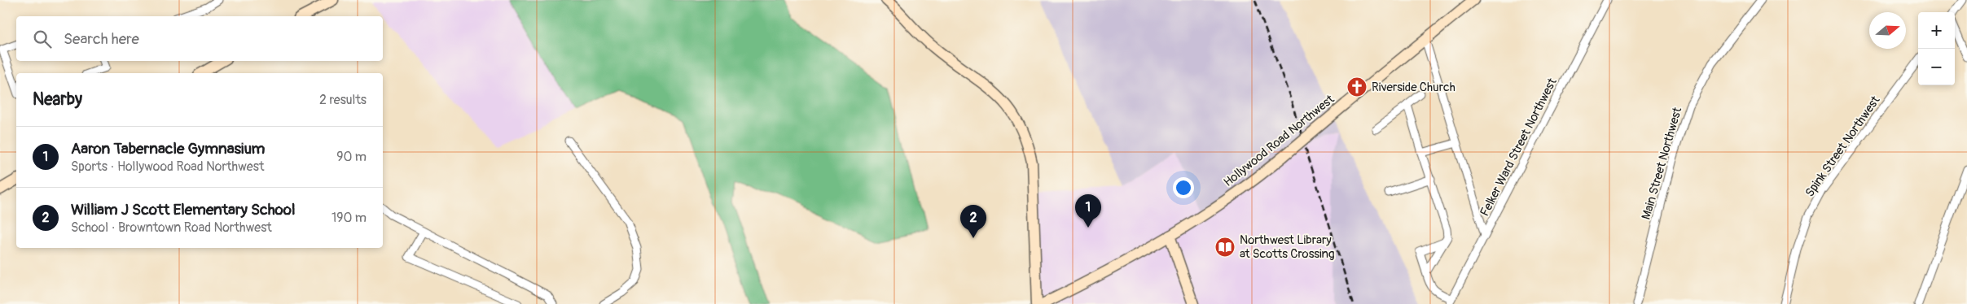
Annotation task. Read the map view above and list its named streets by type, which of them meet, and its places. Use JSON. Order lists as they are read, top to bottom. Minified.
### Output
{"streets":{"street":["Hollywood Road Northwest","Spink Street Northwest","Felker Ward Street Northwest","Main Street Northwest"]},"places":{"church":["Riverside Church"],"library":["Northwest Library at Scotts Crossing"]},"north":"right","page":{"map_buttons":["+","−"],"search":"Search here","heading":["Nearby","2 results"],"list":[{"mark":"1","name":"Aaron Tabernacle Gymnasium","note":"Sports · Hollywood Road Northwest","value":"90 m"},{"mark":"2","name":"William J Scott Elementary School","note":"School · Browntown Road Northwest","value":"190 m"}],"pins":["1","2"]}}
